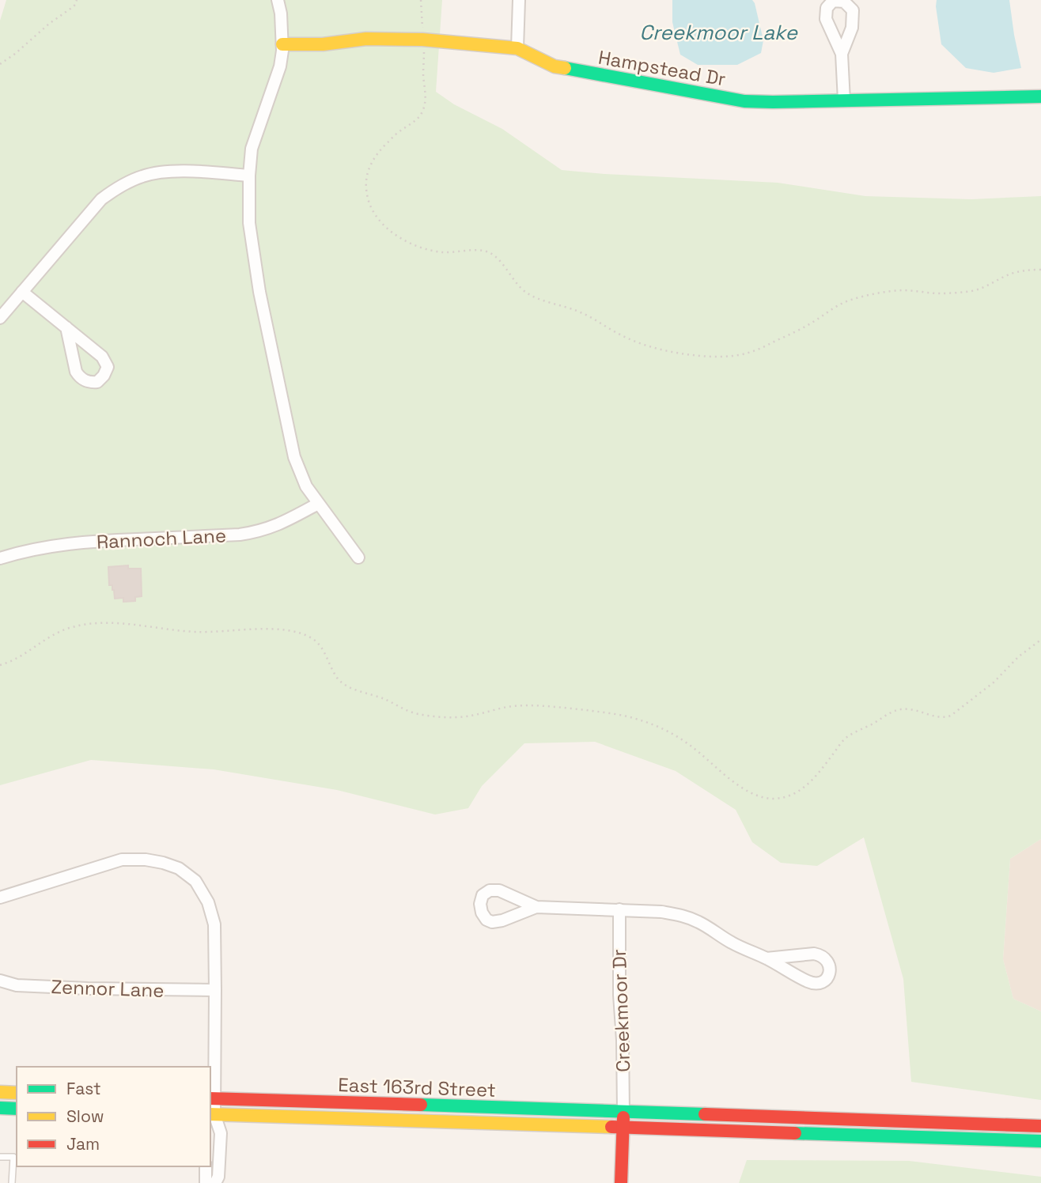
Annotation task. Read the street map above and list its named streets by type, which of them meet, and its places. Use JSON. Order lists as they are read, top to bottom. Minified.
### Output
{"streets":{"street":["Hampstead Dr","Rannoch Lane","Zennor Lane","Creekmoor Dr","East 163rd Street"]},"crossings":[["Creekmoor Dr","East 163rd Street"]],"water":["Creekmoor Lake"],"legend":["Fast","Slow","Jam"]}
